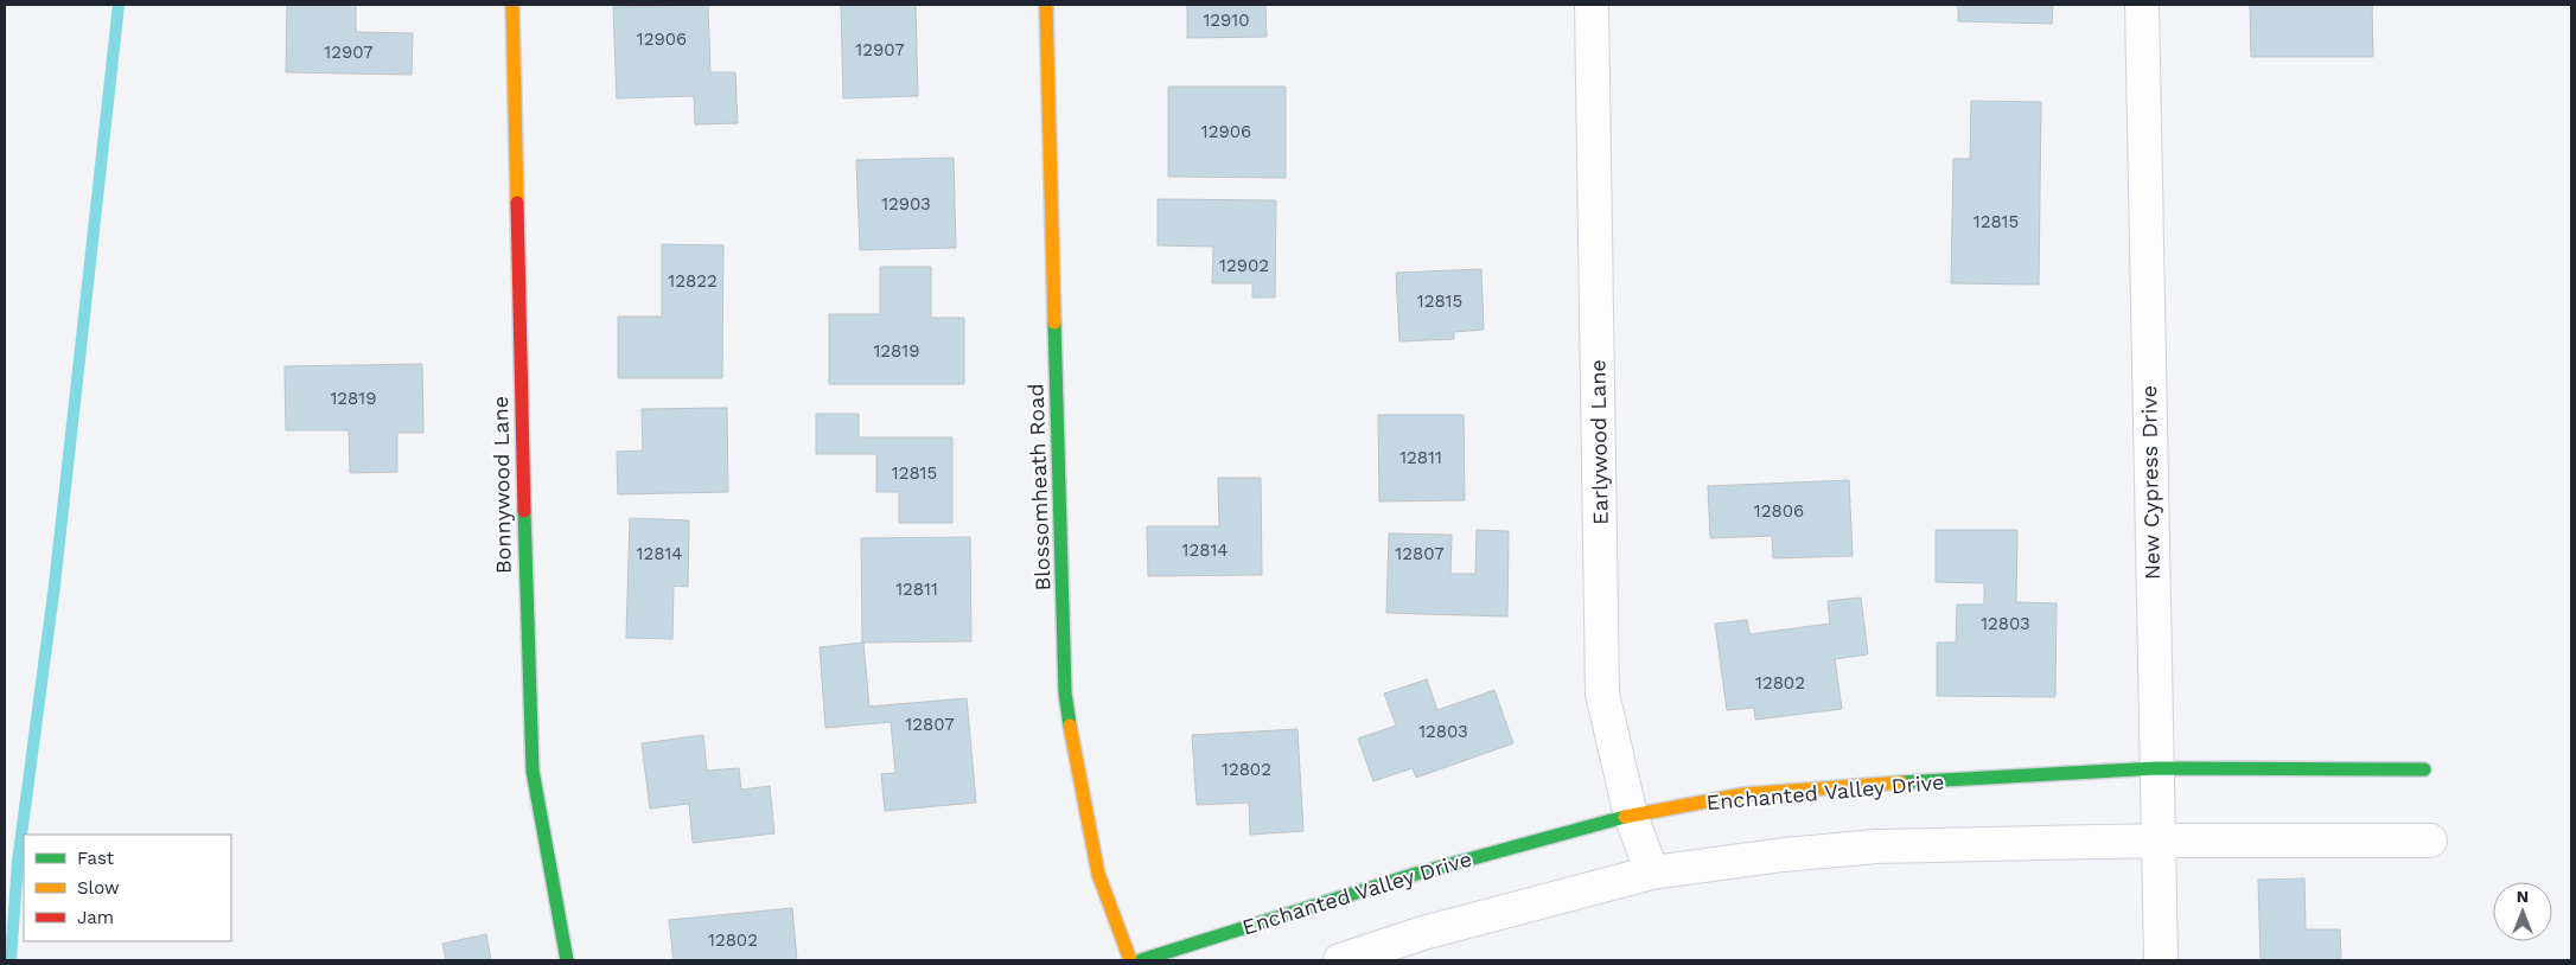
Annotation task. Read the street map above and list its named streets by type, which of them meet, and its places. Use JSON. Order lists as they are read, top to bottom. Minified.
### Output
{"streets":{"street":["Earlywood Lane","New Cypress Drive","Bonnywood Lane","Blossomheath Road","Enchanted Valley Drive"]},"crossings":[["Earlywood Lane","Enchanted Valley Drive"],["New Cypress Drive","Enchanted Valley Drive"]],"house_numbers":["12910","12906","12907","12907","12906","12903","12815","12902","12822","12815","12819","12819","12811","12815","12806","12814","12814","12807","12811","12803","12802","12807","12803","12802","12802"],"legend":["Fast","Slow","Jam"],"north":"top"}
